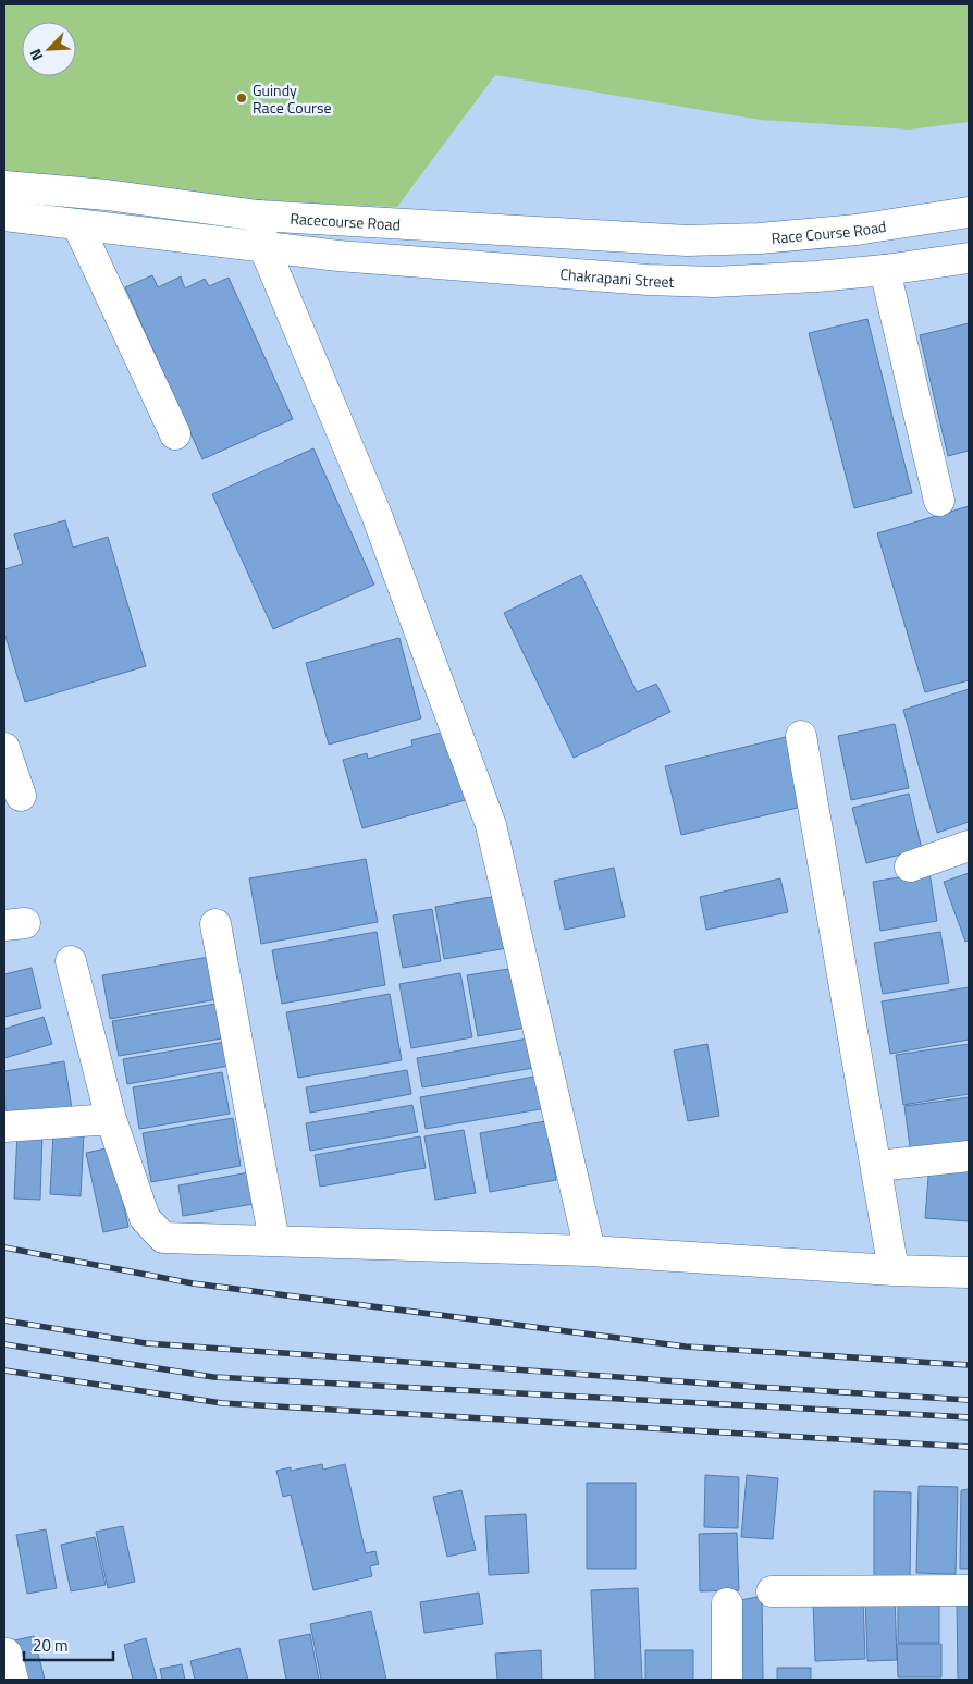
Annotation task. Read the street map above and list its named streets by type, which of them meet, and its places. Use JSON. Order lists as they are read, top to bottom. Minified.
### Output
{"streets":{"street":["Racecourse Road","Race Course Road","Chakrapani Street"]},"crossings":[["Racecourse Road","Race Course Road"]],"places":["Guindy Race Course"],"scale_bar":"20 m","north":"bottom left"}
